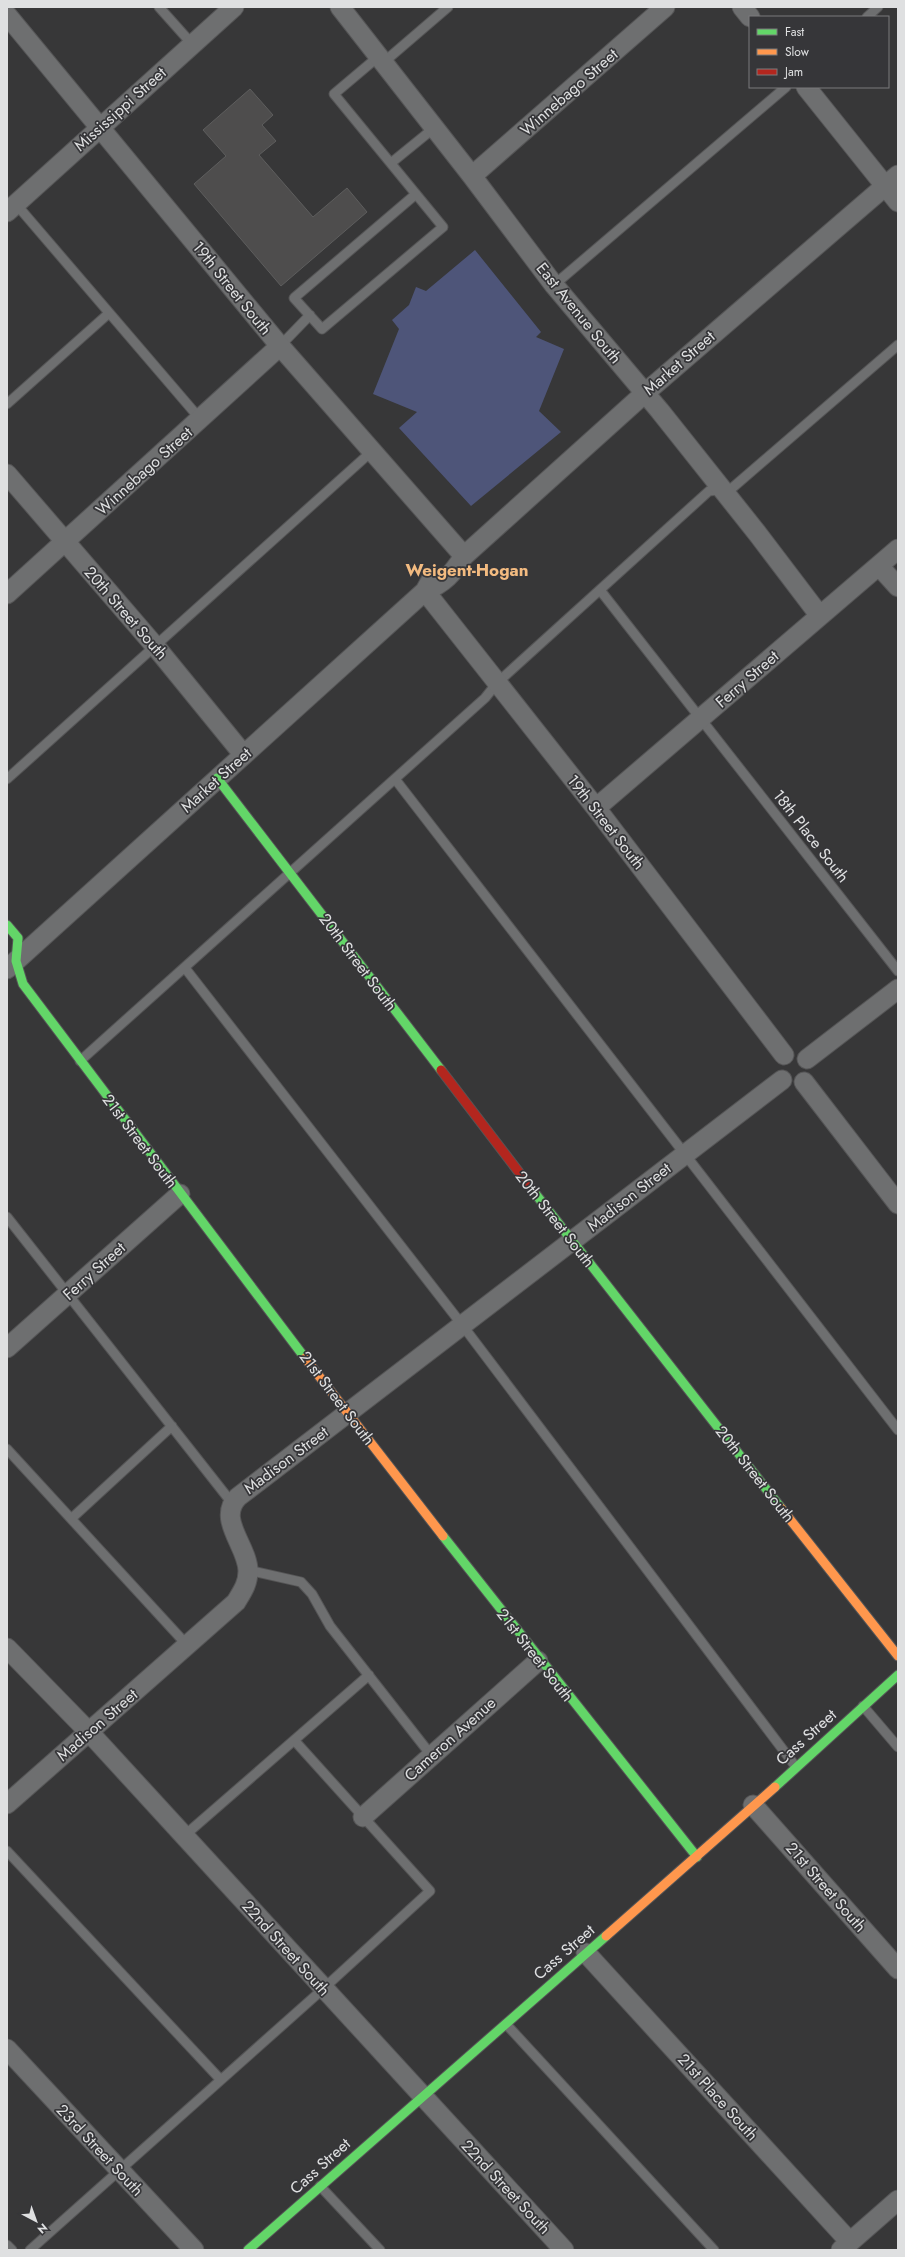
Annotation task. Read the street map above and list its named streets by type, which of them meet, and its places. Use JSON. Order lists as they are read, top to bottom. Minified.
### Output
{"streets":{"street":["Winnebago Street","Mississippi Street","19th Street South","East Avenue South","Market Street","20th Street South","Ferry Street","21st Street South","Madison Street","Cass Street","Cameron Avenue","22nd Street South","21st Place South","23rd Street South"],"lane":["18th Place South"]},"crossings":[["Winnebago Street","19th Street South"],["Winnebago Street","East Avenue South"],["Winnebago Street","20th Street South"],["Mississippi Street","19th Street South"],["19th Street South","Market Street"],["19th Street South","Ferry Street"],["19th Street South","Madison Street"],["East Avenue South","Market Street"],["East Avenue South","Ferry Street"],["Market Street","20th Street South"],["Market Street","21st Street South"],["20th Street South","Madison Street"],["Ferry Street","18th Place South"],["Ferry Street","21st Street South"],["21st Street South","Madison Street"],["21st Street South","Cass Street"],["21st Street South","Cameron Avenue"],["Madison Street","22nd Street South"],["Cass Street","22nd Street South"],["Cass Street","21st Place South"]],"districts":["Weigent-Hogan"],"legend":["Fast","Slow","Jam"],"north":"bottom right"}
